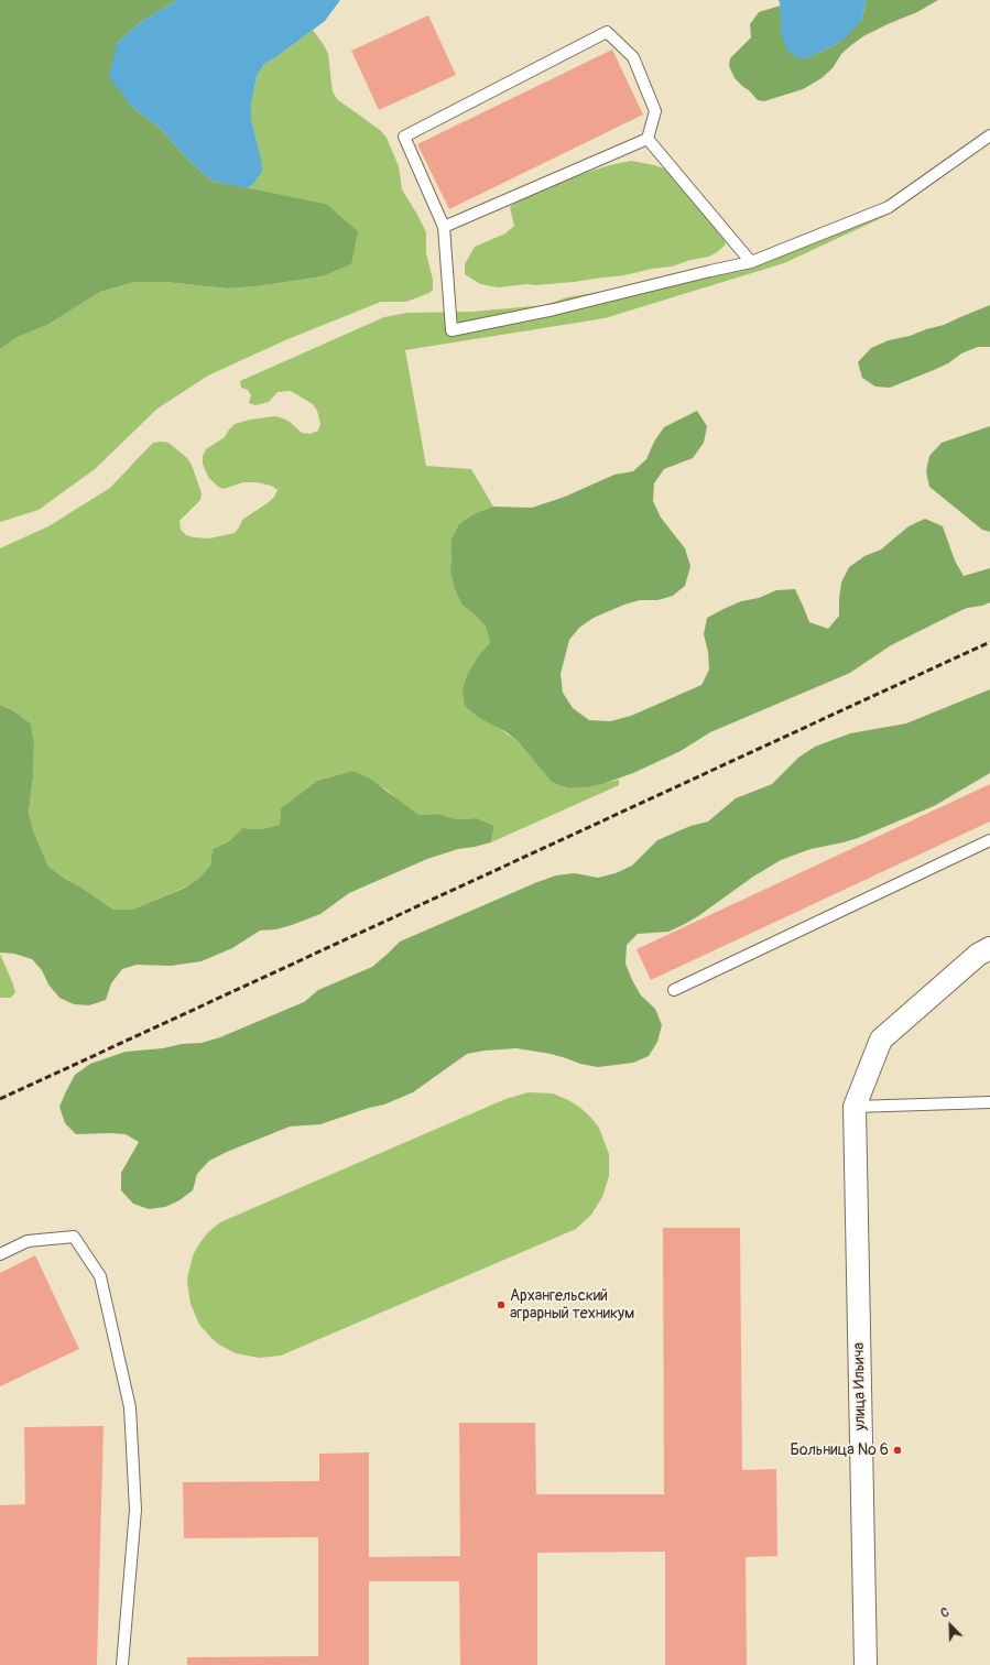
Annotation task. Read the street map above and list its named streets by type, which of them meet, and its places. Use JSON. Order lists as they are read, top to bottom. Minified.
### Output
{"streets":{"street":["улица Ильича"]},"places":["Архангельский аграрный техникум","Больница № 6"],"north":"top left"}
